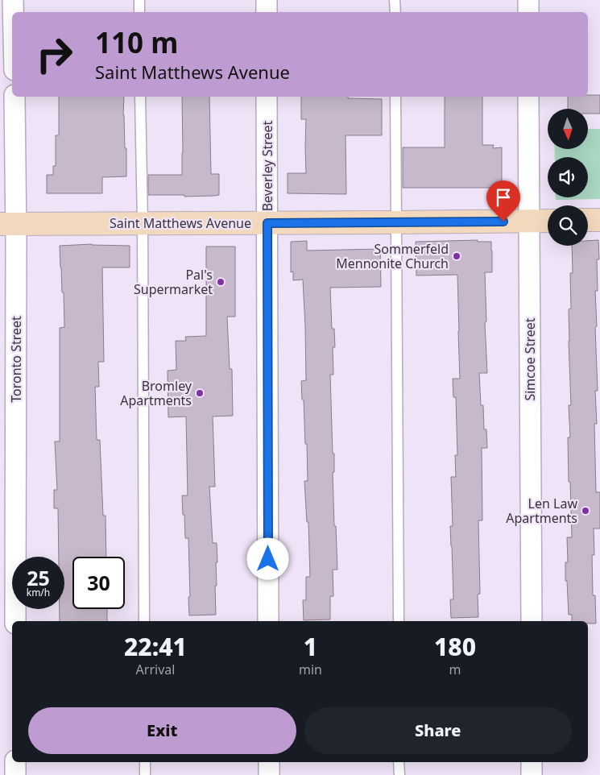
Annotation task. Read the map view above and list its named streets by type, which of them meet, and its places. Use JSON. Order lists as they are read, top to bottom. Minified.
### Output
{"streets":{"street":["Beverley Street","Saint Matthews Avenue","Toronto Street","Simcoe Street"]},"crossings":[["Beverley Street","Saint Matthews Avenue"],["Saint Matthews Avenue","Toronto Street"],["Saint Matthews Avenue","Simcoe Street"]],"places":["Sommerfeld Mennonite Church","Pal's Supermarket","Bromley Apartments","Len Law Apartments"],"north":"bottom","page":{"turn":["110 m","Saint Matthews Avenue"],"speed":"25 km/h","limit":"30","eta":["22:41","Arrival","1","min","180","m"],"buttons":["Exit","Share"]}}
